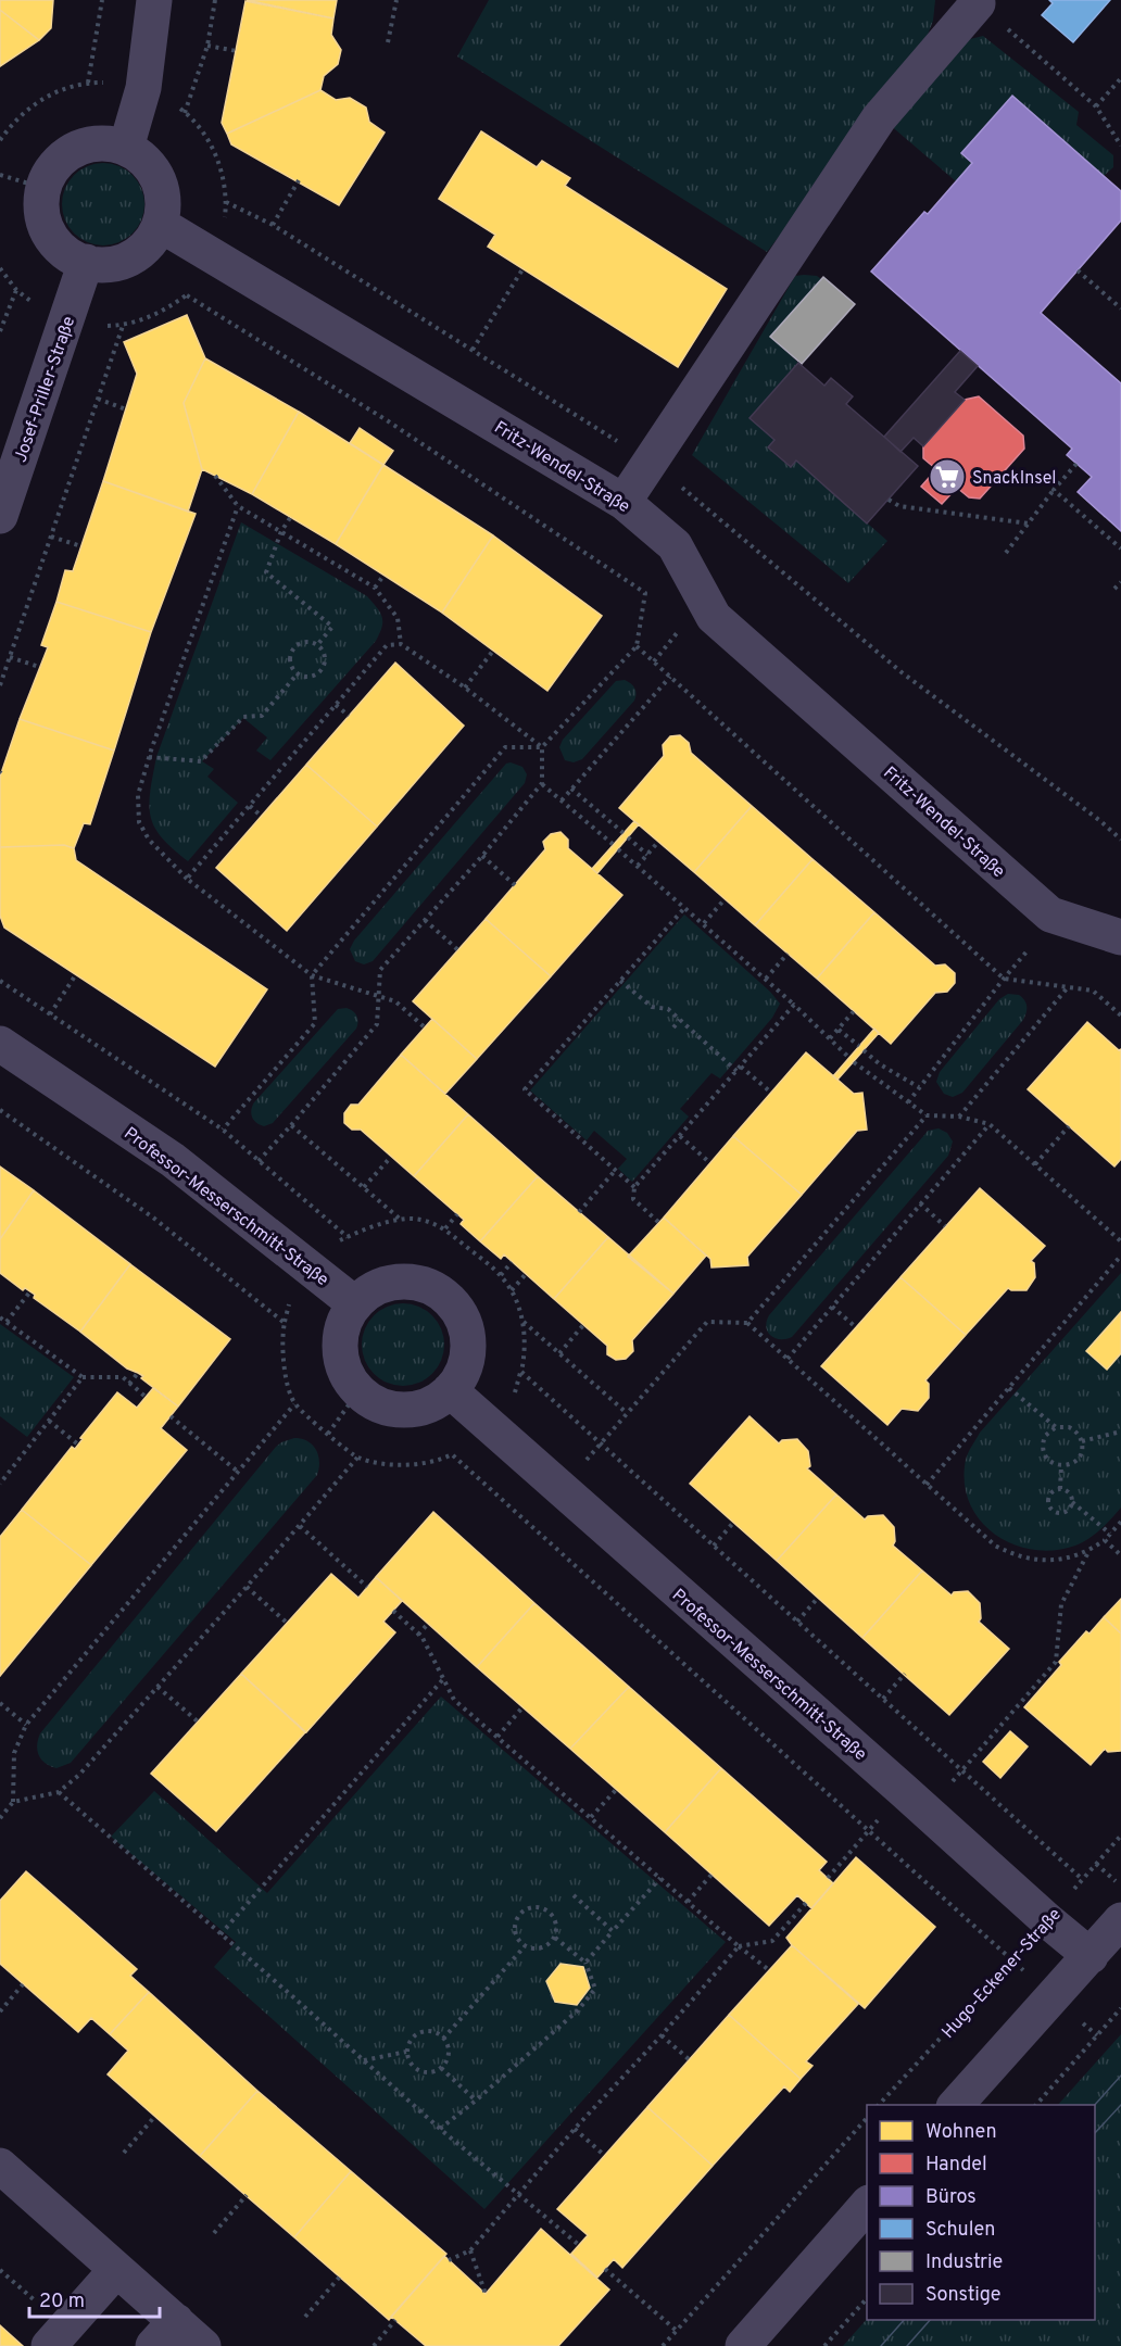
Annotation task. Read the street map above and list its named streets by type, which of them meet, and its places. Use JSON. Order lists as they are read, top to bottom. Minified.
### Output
{"streets":{"street":["Josef-Priller-Straße","Fritz-Wendel-Straße","Professor-Messerschmitt-Straße"],"path":["Hugo-Eckener-Straße"]},"crossings":[["Josef-Priller-Straße","Fritz-Wendel-Straße"],["Professor-Messerschmitt-Straße","Hugo-Eckener-Straße"]],"places":{"supermarket":["SnackInsel"]},"legend":["Wohnen","Handel","Büros","Schulen","Industrie","Sonstige"],"scale_bar":"20 m"}
